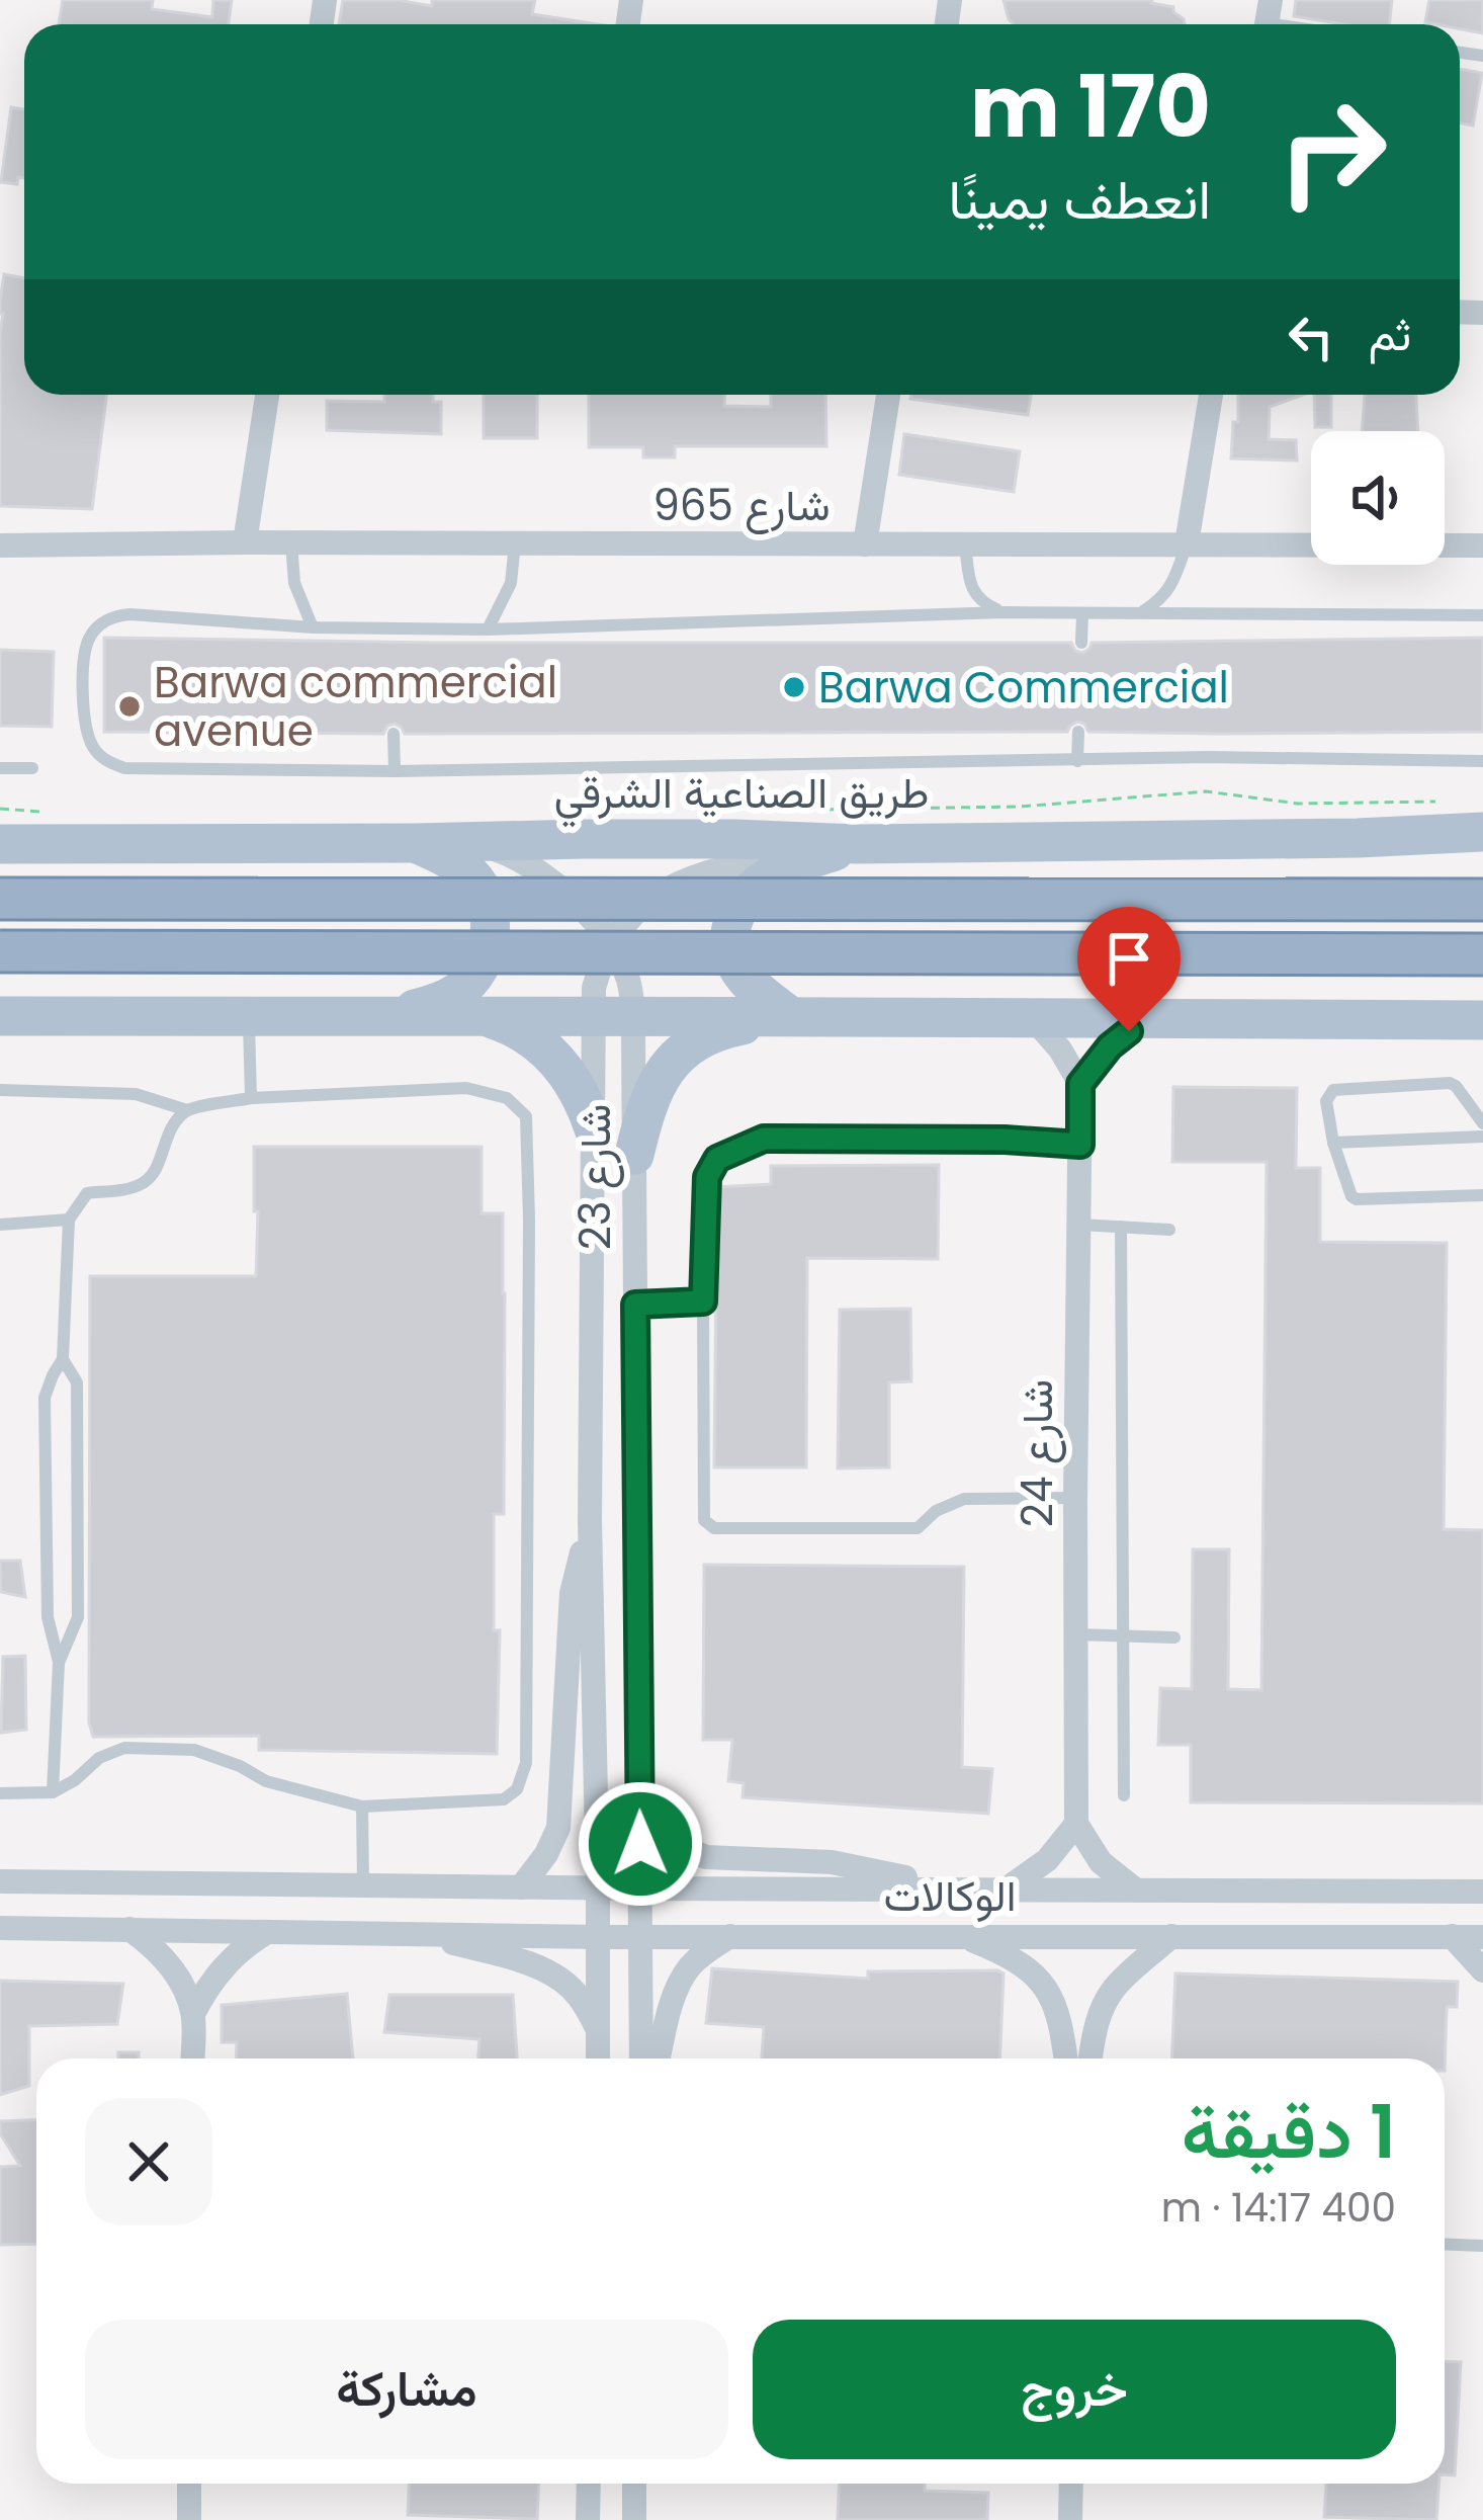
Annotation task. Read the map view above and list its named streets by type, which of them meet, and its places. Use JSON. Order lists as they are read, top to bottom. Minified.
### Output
{"streets":{"main road":["طريق الصناعية الشرقي"],"street":["شارع 965","شارع 23","شارع 24","الوكالات"]},"crossings":[["طريق الصناعية الشرقي","شارع 23"],["شارع 23","الوكالات"]],"places":["Barwa Commercial","Barwa commercial avenue"],"page":{"turn":["170 m","انعطف يمينًا"],"then":"ثم","heading":["1 دقيقة","400 m · 14:17"],"buttons":["خروج","مشاركة"]}}
